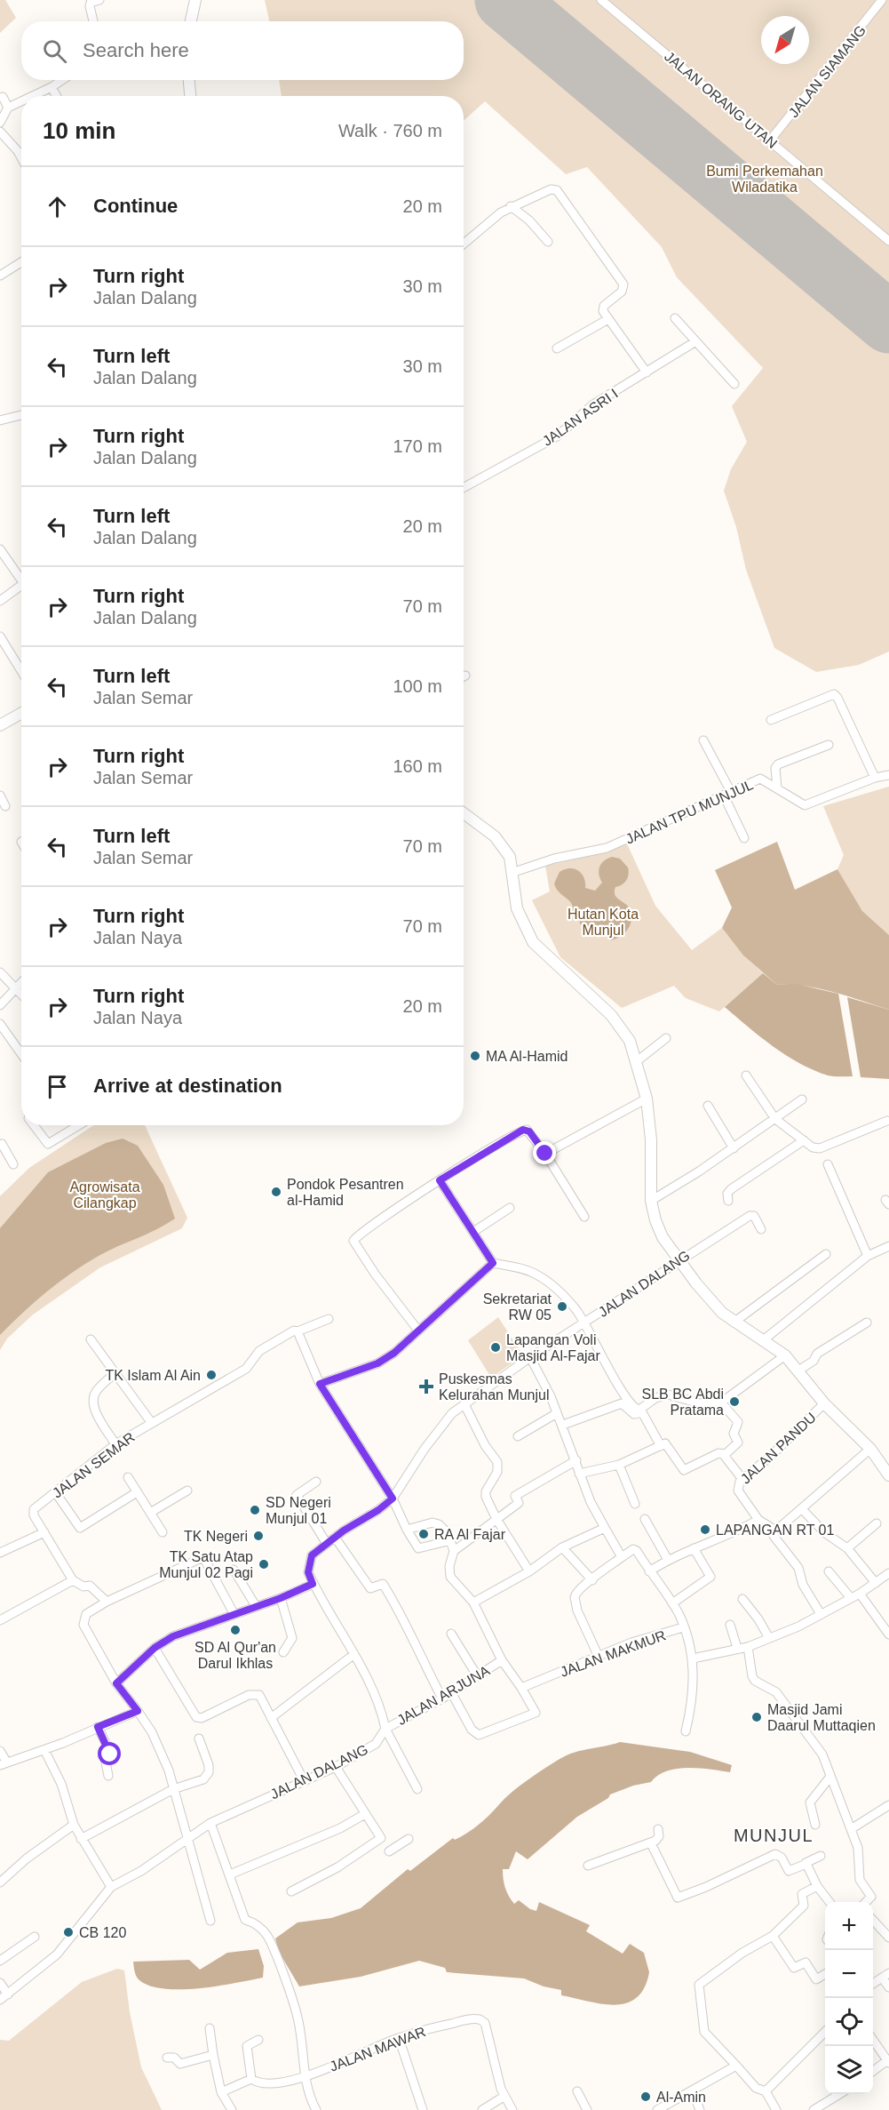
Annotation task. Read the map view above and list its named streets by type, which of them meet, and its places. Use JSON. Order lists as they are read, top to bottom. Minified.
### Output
{"streets":{"street":["JALAN SIAMANG","JALAN ORANG UTAN","JALAN ASRI I","JALAN TPU MUNJUL","JALAN DALANG","JALAN PANDU","JALAN SEMAR","JALAN MAKMUR","JALAN ARJUNA","JALAN MAWAR"]},"crossings":[["JALAN SIAMANG","JALAN ORANG UTAN"],["JALAN DALANG","JALAN ARJUNA"]],"districts":["MUNJUL"],"parks":["Bumi Perkemahan Wiladatika","Hutan Kota Munjul","Agrowisata Cilangkap"],"places":{"other":["MA Al-Hamid","Pondok Pesantren al-Hamid","Sekretariat RW 05","Lapangan Voli Masjid Al-Fajar","TK Islam Al Ain","SLB BC Abdi Pratama","SD Negeri Munjul 01","LAPANGAN RT 01","RA Al Fajar","TK Negeri","TK Satu Atap Munjul 02 Pagi","SD Al Qur'an Darul Ikhlas","Masjid Jami Daarul Muttaqien","CB 120","Al-Amin"],"health":["Puskesmas Kelurahan Munjul"]},"north":"bottom left","page":{"search":"Search here","heading":["10 min","Walk · 760 m"],"list":[["Continue","20 m"],["Turn right","Jalan Dalang","30 m"],["Turn left","Jalan Dalang","30 m"],["Turn right","Jalan Dalang","170 m"],["Turn left","Jalan Dalang","20 m"],["Turn right","Jalan Dalang","70 m"],["Turn left","Jalan Semar","100 m"],["Turn right","Jalan Semar","160 m"],["Turn left","Jalan Semar","70 m"],["Turn right","Jalan Naya","70 m"],["Turn right","Jalan Naya","20 m"],"Arrive at destination"],"map_buttons":["+","−"]}}
